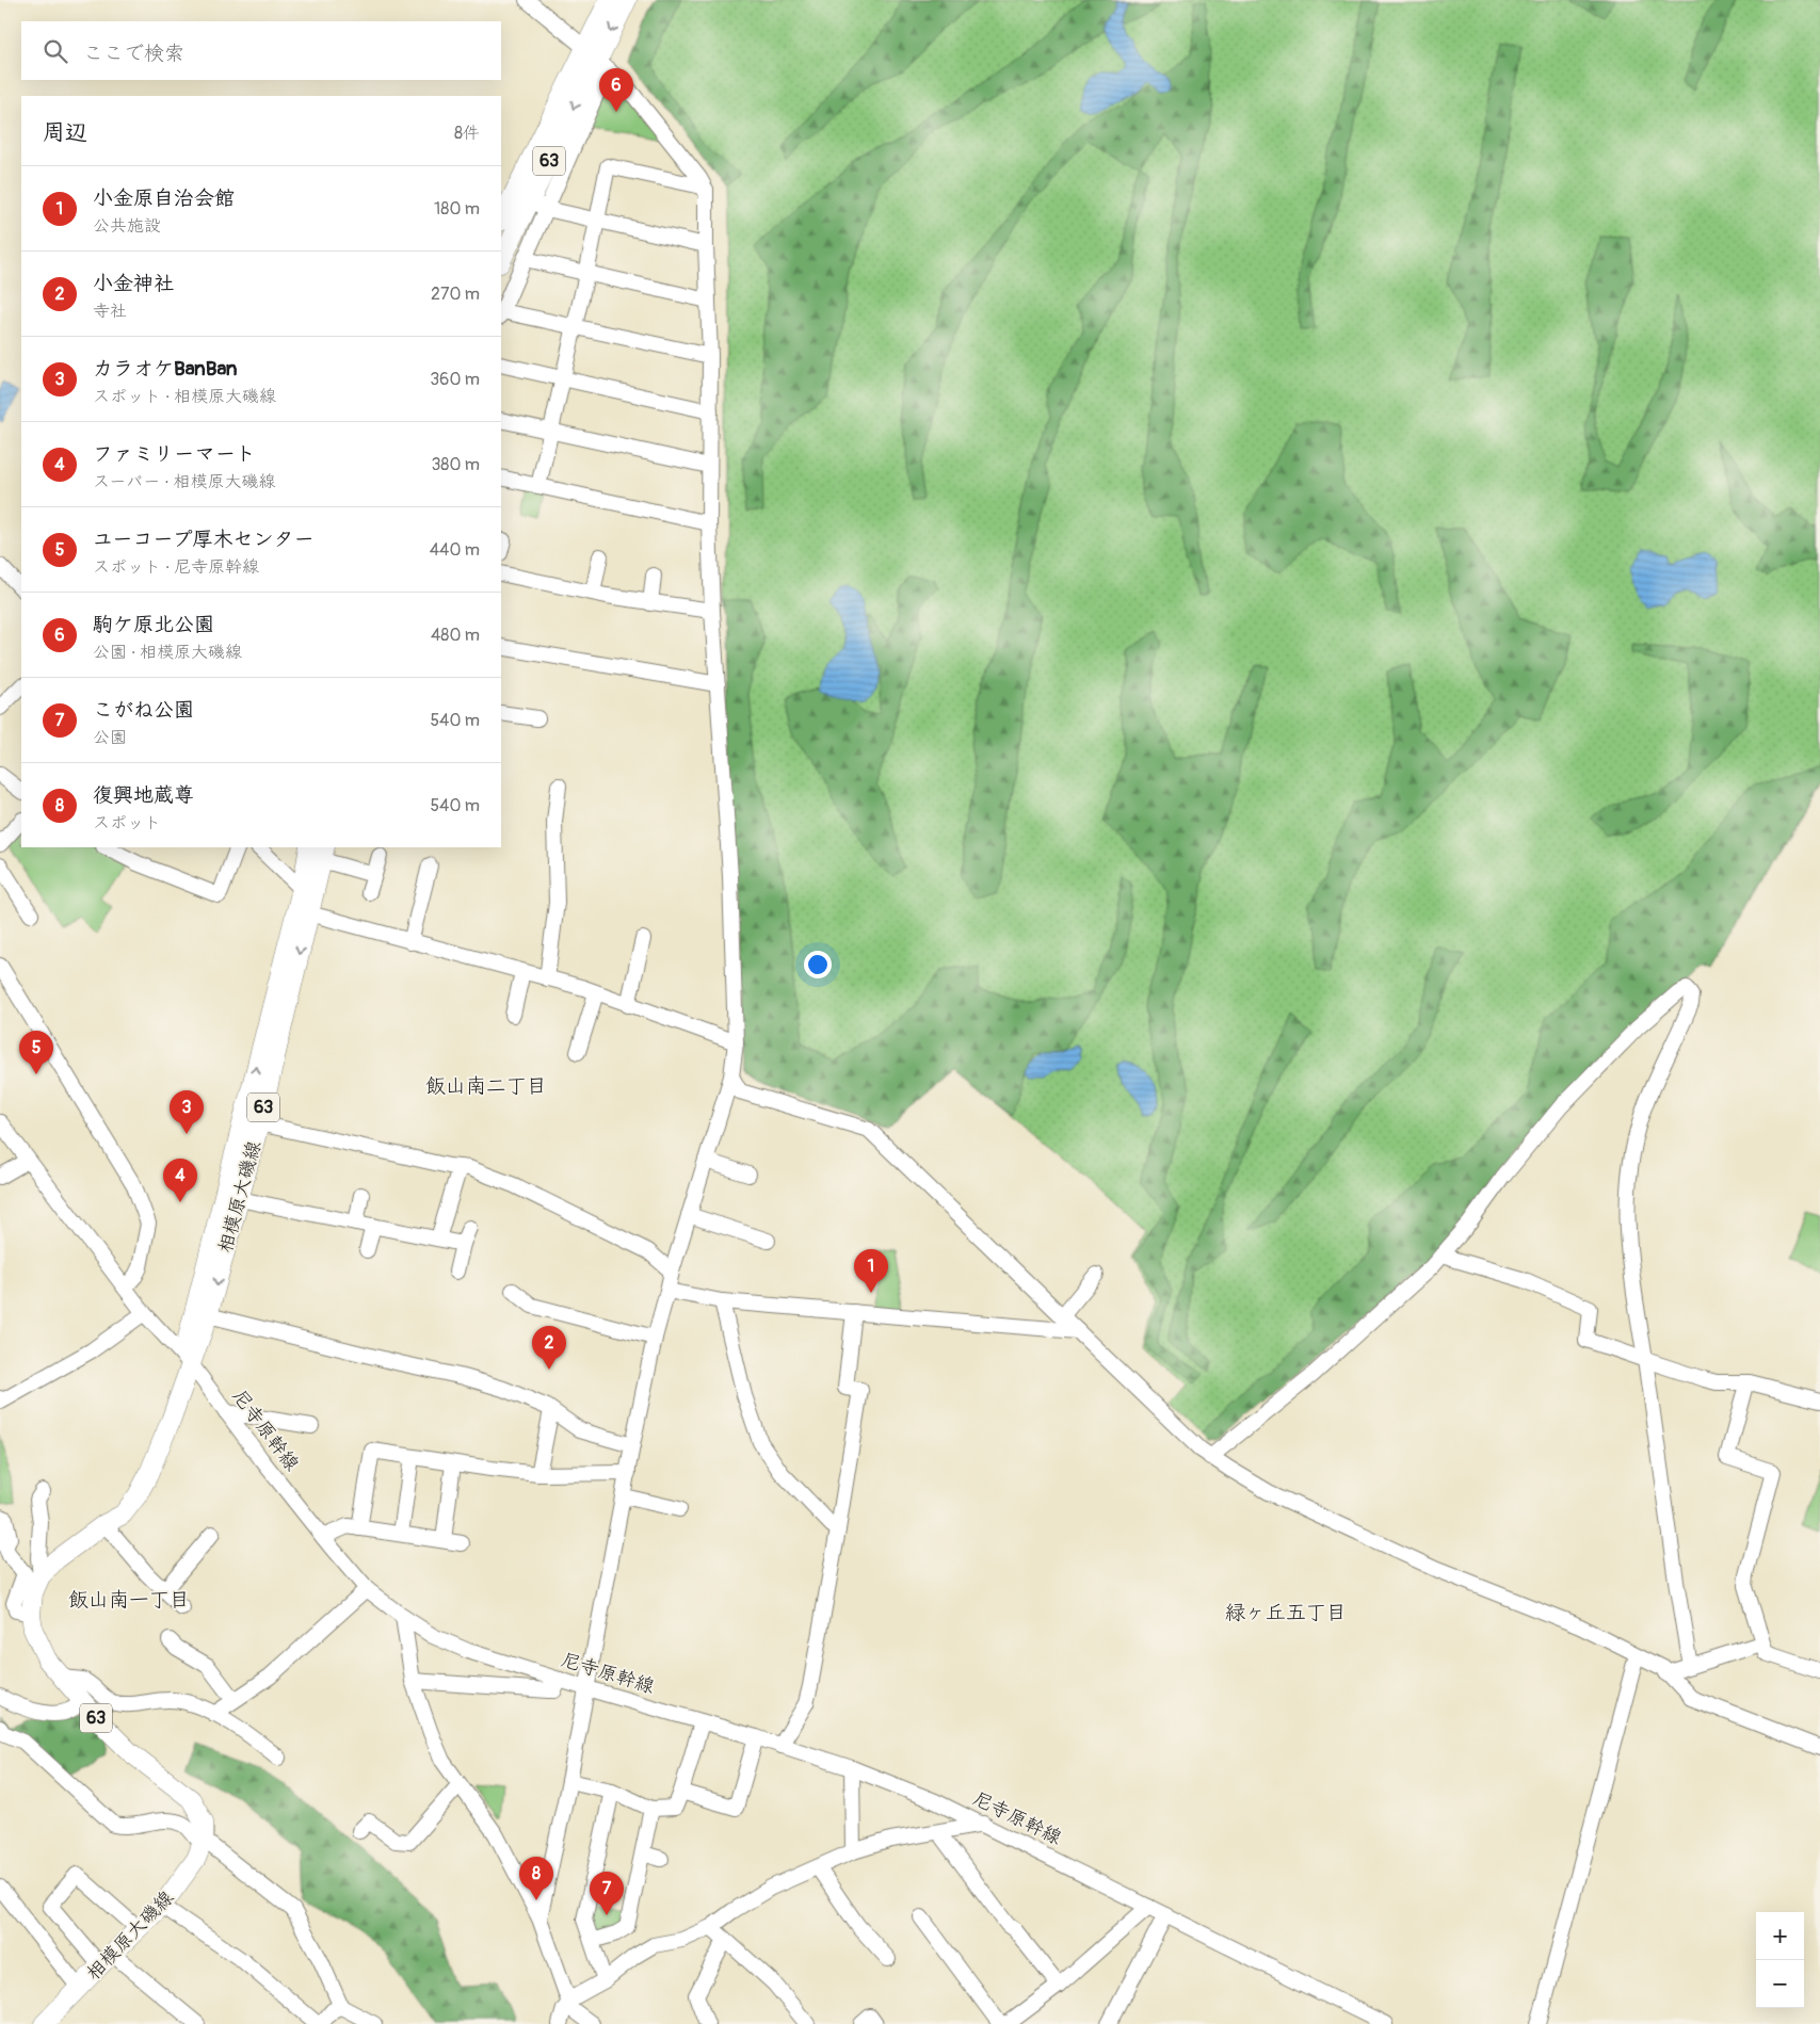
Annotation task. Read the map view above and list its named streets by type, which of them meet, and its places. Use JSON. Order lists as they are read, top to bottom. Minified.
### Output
{"streets":{"main road":["63","相模原大磯線"],"street":["尼寺原幹線"]},"crossings":[["相模原大磯線","尼寺原幹線"]],"districts":["飯山南二丁目","飯山南一丁目","緑ヶ丘五丁目"],"page":{"search":"ここで検索","pins":["6","5","3","4","1","2","8","7"],"heading":["周辺","8件"],"list":[{"mark":"1","name":"小金原自治会館","note":"公共施設","value":"180 m"},{"mark":"2","name":"小金神社","note":"寺社","value":"270 m"},{"mark":"3","name":"カラオケBanBan","note":"スポット · 相模原大磯線","value":"360 m"},{"mark":"4","name":"ファミリーマート","note":"スーパー · 相模原大磯線","value":"380 m"},{"mark":"5","name":"ユーコープ厚木センター","note":"スポット · 尼寺原幹線","value":"440 m"},{"mark":"6","name":"駒ケ原北公園","note":"公園 · 相模原大磯線","value":"480 m"},{"mark":"7","name":"こがね公園","note":"公園","value":"540 m"},{"mark":"8","name":"復興地蔵尊","note":"スポット","value":"540 m"}],"map_buttons":["+","−"]}}
